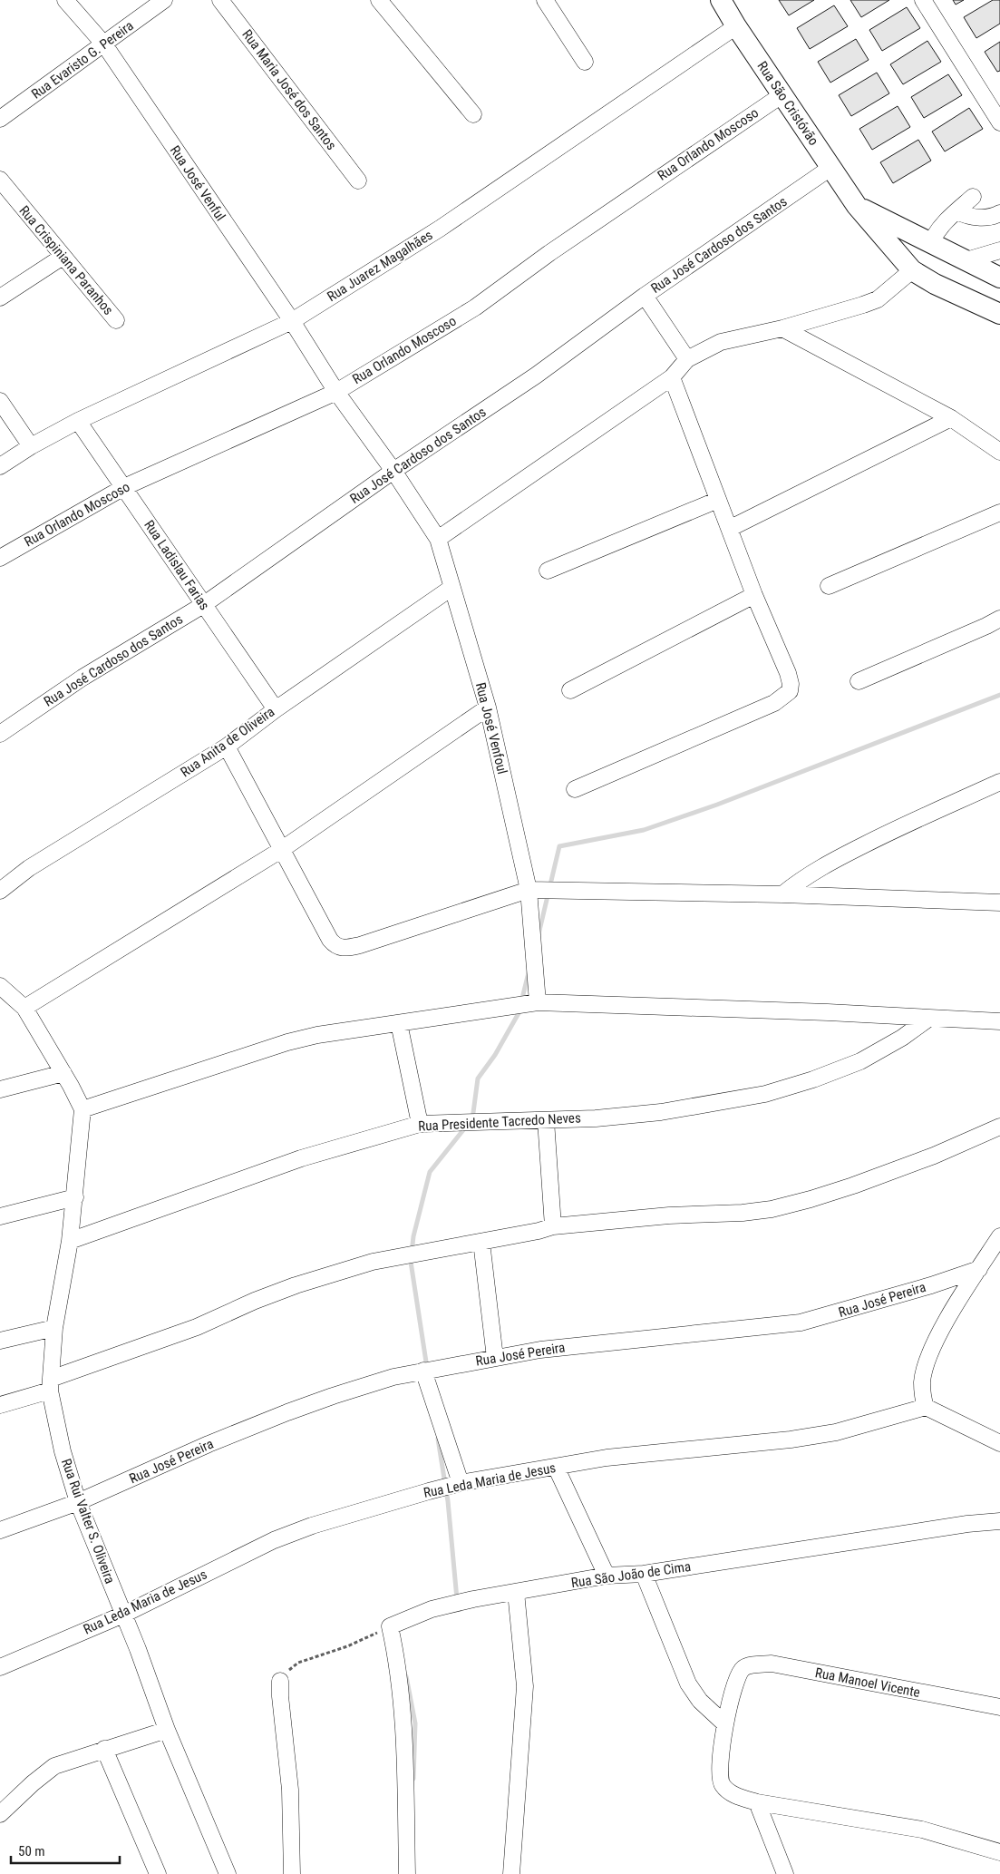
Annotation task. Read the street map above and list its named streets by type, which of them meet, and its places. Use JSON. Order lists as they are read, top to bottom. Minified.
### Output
{"streets":{"main road":["Rua São Cristóvão"],"street":["Rua Evaristo G. Pereira","Rua Maria José dos Santos","Rua Orlando Moscoso","Rua José Venful","Rua José Cardoso dos Santos","Rua Crispiniana Paranhos","Rua Juarez Magalhães","Rua Ladislau Farias","Rua José Venfoul","Rua Anita de Oliveira","Rua Presidente Tacredo Neves","Rua José Pereira","Rua Leda Maria de Jesus","Rua Rui Valter S. Oliveira","Rua São João de Cima","Rua Manoel Vicente"]},"crossings":[["Rua Evaristo G. Pereira","Rua José Venful"],["Rua São Cristóvão","Rua Orlando Moscoso"],["Rua São Cristóvão","Rua José Cardoso dos Santos"],["Rua São Cristóvão","Rua Juarez Magalhães"],["Rua Orlando Moscoso","Rua José Venful"],["Rua Orlando Moscoso","Rua Ladislau Farias"],["Rua Orlando Moscoso","Rua José Venfoul"],["Rua José Venful","Rua Juarez Magalhães"],["Rua José Venful","Rua José Venfoul"],["Rua José Cardoso dos Santos","Rua Ladislau Farias"],["Rua José Cardoso dos Santos","Rua José Venfoul"],["Rua Juarez Magalhães","Rua Ladislau Farias"],["Rua Ladislau Farias","Rua Anita de Oliveira"],["Rua José Venfoul","Rua Anita de Oliveira"],["Rua Presidente Tacredo Neves","Rua Rui Valter S. Oliveira"],["Rua José Pereira","Rua Rui Valter S. Oliveira"],["Rua Leda Maria de Jesus","Rua Rui Valter S. Oliveira"]],"scale_bar":"50 m"}
